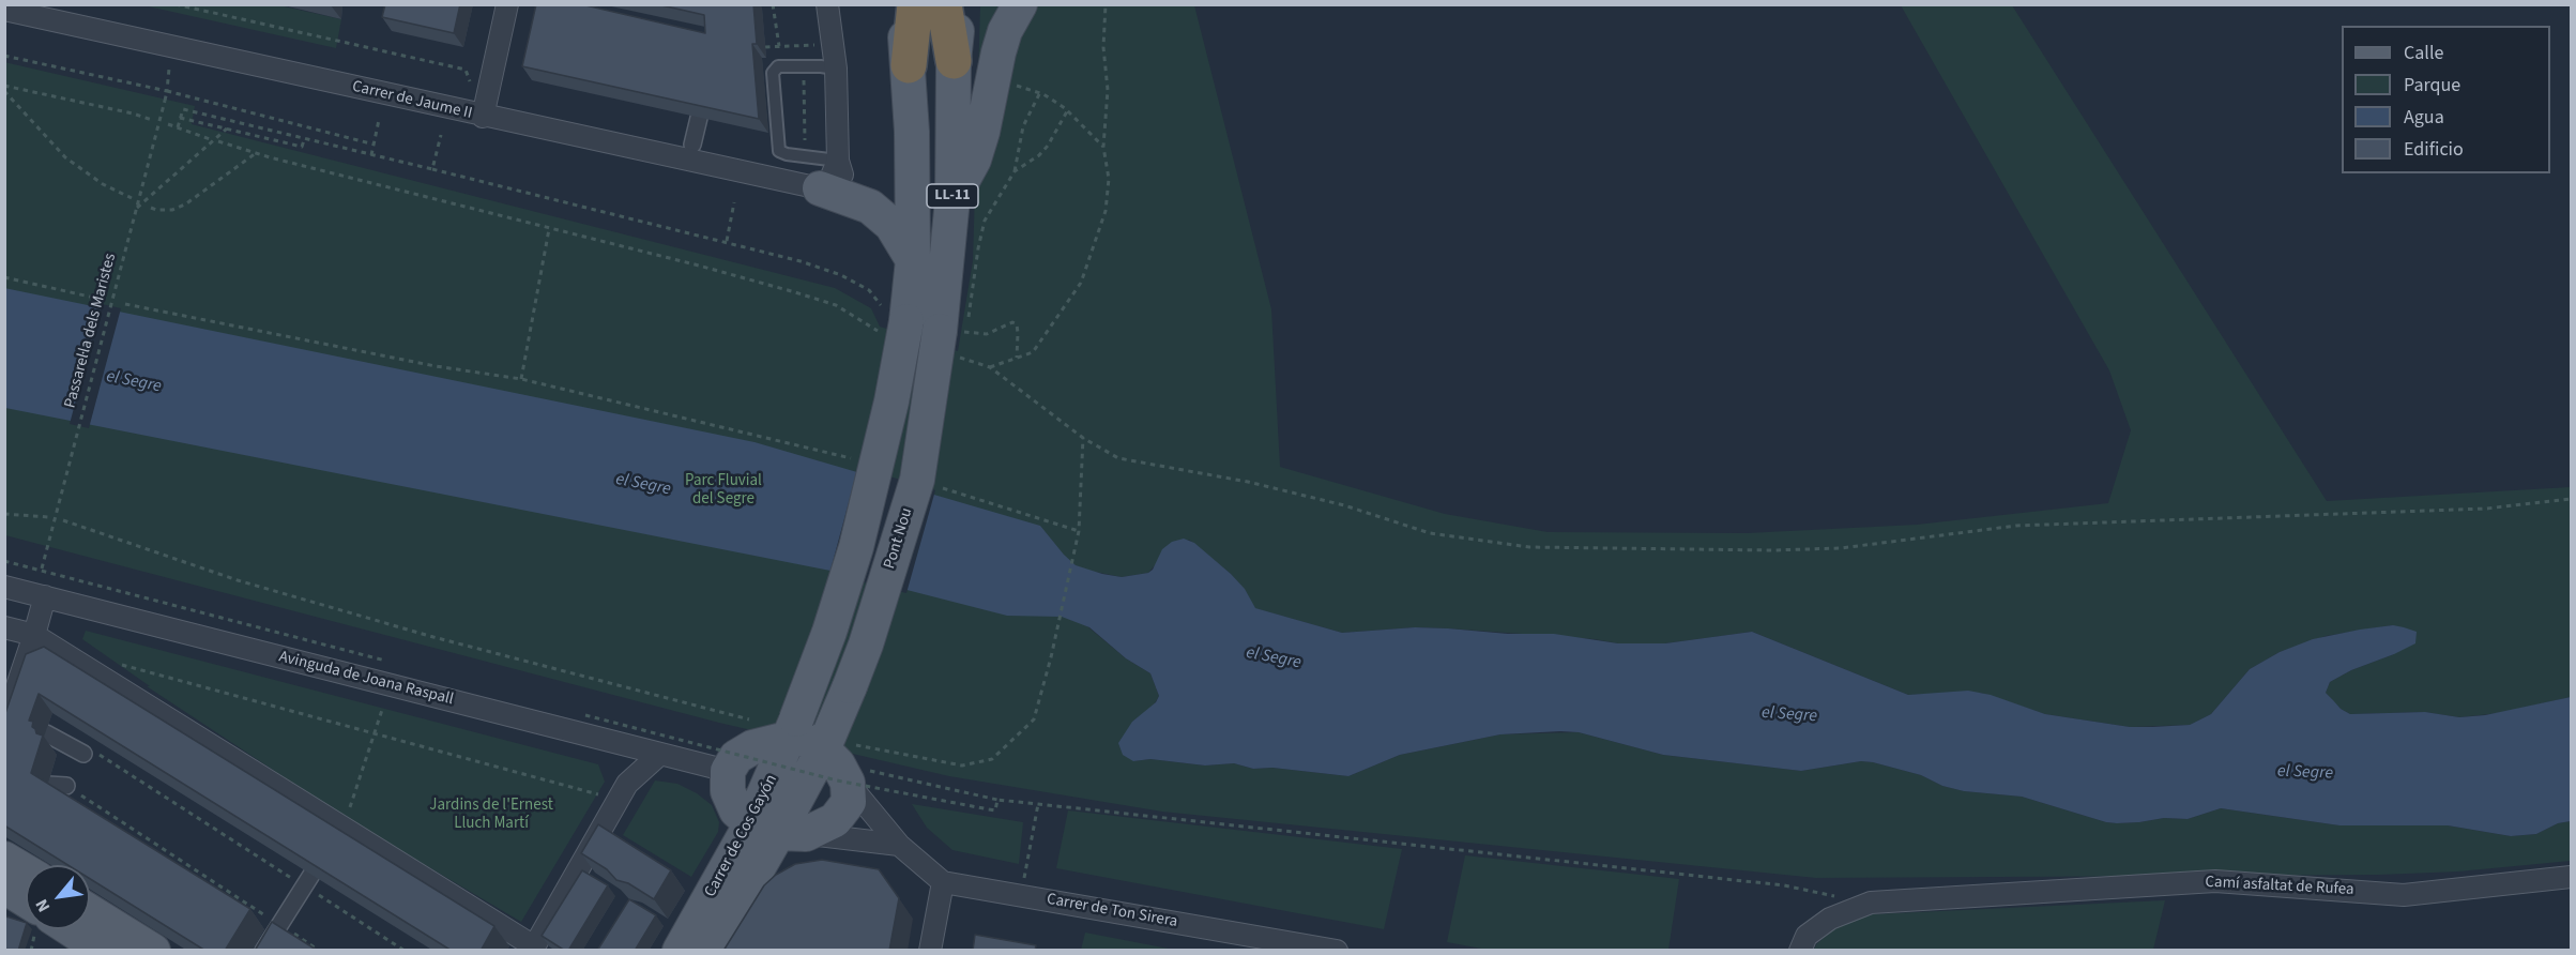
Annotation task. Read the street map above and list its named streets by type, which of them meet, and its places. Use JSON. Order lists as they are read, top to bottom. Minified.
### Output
{"streets":{"main road":["LL-11","Pont Nou","Carrer de Cos Gayón"],"street":["Carrer de Jaume II","Avinguda de Joana Raspall","Camí asfaltat de Rufea","Carrer de Ton Sirera"],"path":["Passarel·la dels Maristes"]},"crossings":[["LL-11","Pont Nou"],["Pont Nou","Carrer de Cos Gayón"]],"water":["el Segre"],"parks":["Parc Fluvial del Segre","Jardins de l'Ernest Lluch Martí"],"legend":["Calle","Parque","Agua","Edificio"],"north":"bottom left"}
